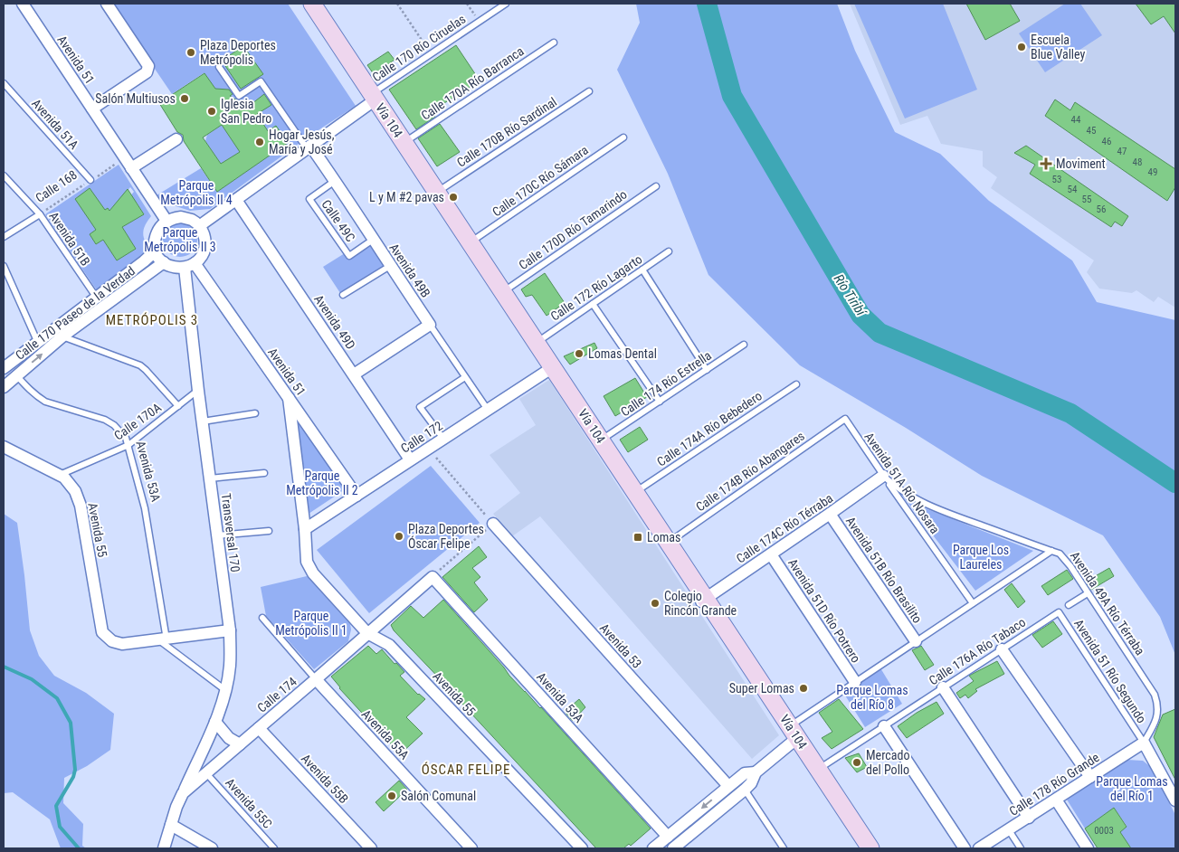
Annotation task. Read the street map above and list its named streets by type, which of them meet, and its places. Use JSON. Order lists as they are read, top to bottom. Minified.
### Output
{"streets":{"main road":["Vía 104"],"street":["Avenida 51","Avenida 49B","Calle 170 Paseo de la Verdad","Avenida 49D","Calle 172","Avenida 53A","Calle 174C Río Térraba","Avenida 55","Transversal 170","Avenida 51B Río Brasilito","Avenida 51D Río Potrero","Avenida 53","Calle 174","Avenida 55A","Avenida 55B","Calle 178 Río Grande"],"lane":["Calle 170 Río Ciruelas","Calle 170A Río Barranca","Avenida 51A","Calle 170B Río Sardinal","Calle 170C Río Sámara","Calle 168","Calle 49C","Calle 170D Río Tamarindo","Avenida 51B","Calle 172 Río Lagarto","Calle 174 Río Estrella","Calle 170A","Calle 174A Río Bebedero","Calle 174B Río Abangares","Avenida 51A Río Nosara","Avenida 49A Río Térraba","Calle 176A Río Tabaco","Avenida 51 Río Segundo","Avenida 55C"]},"crossings":[["Calle 170 Río Ciruelas","Vía 104"],["Avenida 51","Calle 168"],["Avenida 51","Calle 170 Paseo de la Verdad"],["Avenida 51","Calle 172"],["Avenida 51","Transversal 170"],["Calle 170A Río Barranca","Vía 104"],["Vía 104","Calle 170B Río Sardinal"],["Vía 104","Calle 170C Río Sámara"],["Vía 104","Calle 170D Río Tamarindo"],["Vía 104","Calle 172 Río Lagarto"],["Vía 104","Calle 174 Río Estrella"],["Vía 104","Calle 174A Río Bebedero"],["Vía 104","Calle 172"],["Vía 104","Calle 174B Río Abangares"],["Vía 104","Calle 174C Río Térraba"],["Vía 104","Calle 176A Río Tabaco"],["Avenida 51A","Calle 168"],["Calle 168","Avenida 51B"],["Calle 49C","Avenida 49B"],["Avenida 51B","Calle 170 Paseo de la Verdad"],["Avenida 49B","Calle 172"],["Calle 170 Paseo de la Verdad","Avenida 53A"],["Calle 170 Paseo de la Verdad","Transversal 170"],["Avenida 49D","Calle 172"],["Calle 170A","Avenida 53A"],["Calle 170A","Avenida 55"],["Calle 170A","Transversal 170"],["Calle 172","Avenida 55"],["Avenida 53A","Avenida 55"],["Avenida 53A","Calle 174"],["Calle 174B Río Abangares","Avenida 51A Río Nosara"],["Avenida 51A Río Nosara","Calle 174C Río Térraba"],["Avenida 51A Río Nosara","Avenida 49A Río Térraba"],["Calle 174C Río Térraba","Avenida 51B Río Brasilito"],["Calle 174C Río Térraba","Avenida 49A Río Térraba"],["Calle 174C Río Térraba","Avenida 51D Río Potrero"],["Avenida 55","Calle 174"],["Transversal 170","Calle 174"],["Avenida 49A Río Térraba","Avenida 51 Río Segundo"],["Avenida 49A Río Térraba","Calle 178 Río Grande"],["Calle 176A Río Tabaco","Avenida 51 Río Segundo"],["Avenida 51 Río Segundo","Calle 178 Río Grande"],["Calle 174","Avenida 55A"],["Calle 174","Avenida 55B"],["Calle 174","Avenida 55C"]],"districts":["METRÓPOLIS 3","ÓSCAR FELIPE"],"water":["Río Tiribí"],"parks":["Parque Metrópolis II 4","Parque Metrópolis II 3","Parque Metrópolis II 2","Parque Los Laureles","Parque Metrópolis II 1","Parque Lomas del Río 8","Parque Lomas del Río 1"],"places":{"other":["Escuela Blue Valley","Plaza Deportes Metrópolis","Salón Multiusos","Iglesia San Pedro","Hogar Jesús, María y José","L y M #2 pavas","Lomas Dental","Plaza Deportes Óscar Felipe","Colegio Rincón Grande","Super Lomas","Mercado del Pollo","Salón Comunal"],"health":["Moviment"],"transit":["Lomas"]},"house_numbers":["44","45","46","47","48","49","53","54","55","56","0003"]}
